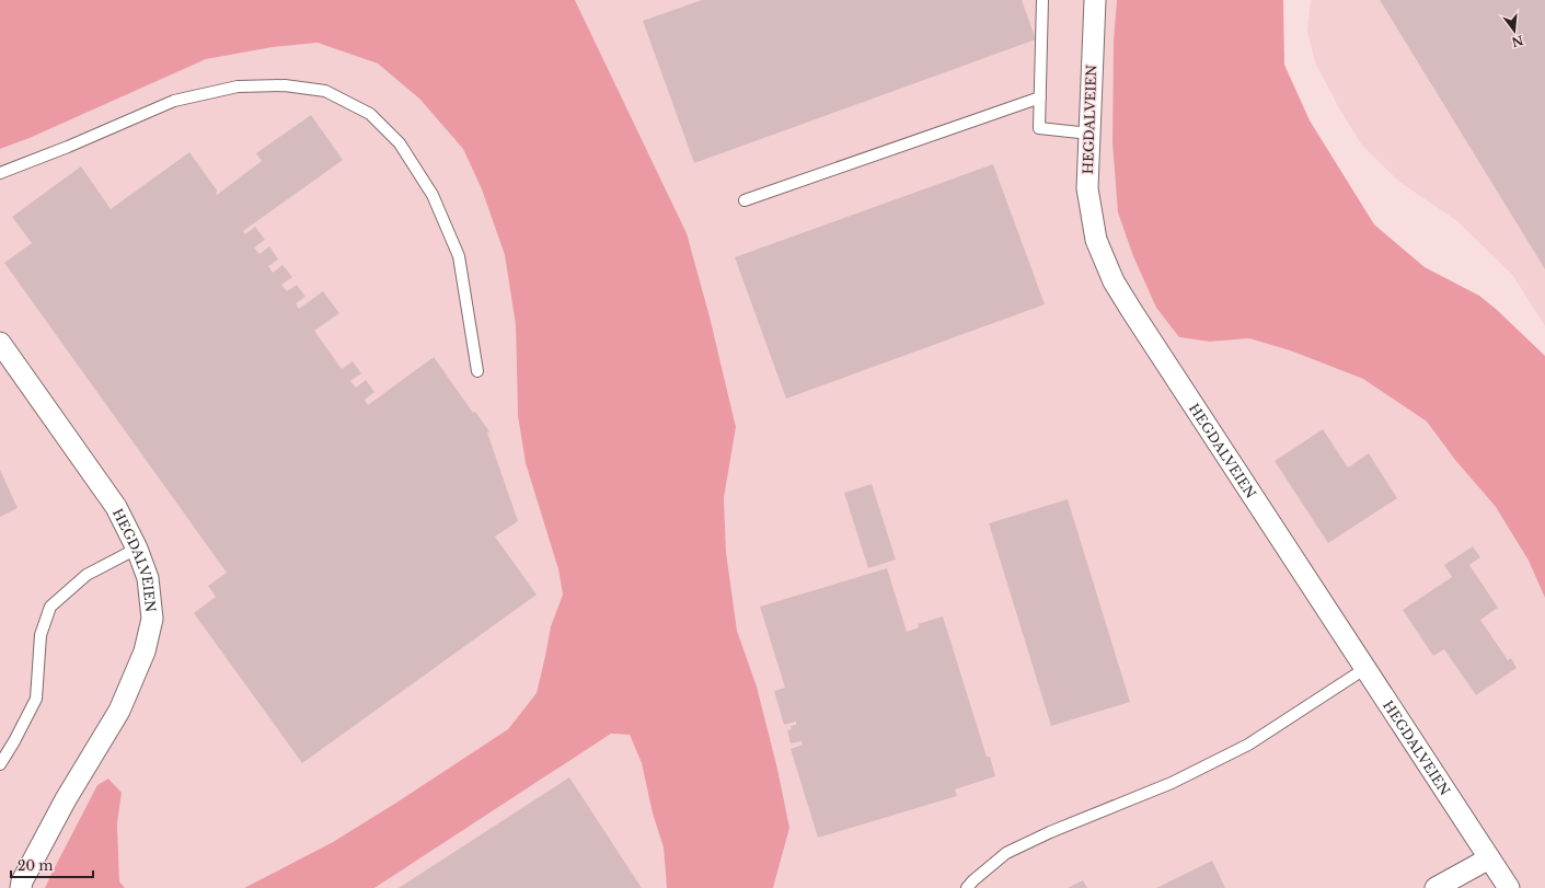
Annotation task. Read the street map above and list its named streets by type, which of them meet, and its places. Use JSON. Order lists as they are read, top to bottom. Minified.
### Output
{"streets":{"street":["HEGDALVEIEN"]},"scale_bar":"20 m","north":"bottom"}
